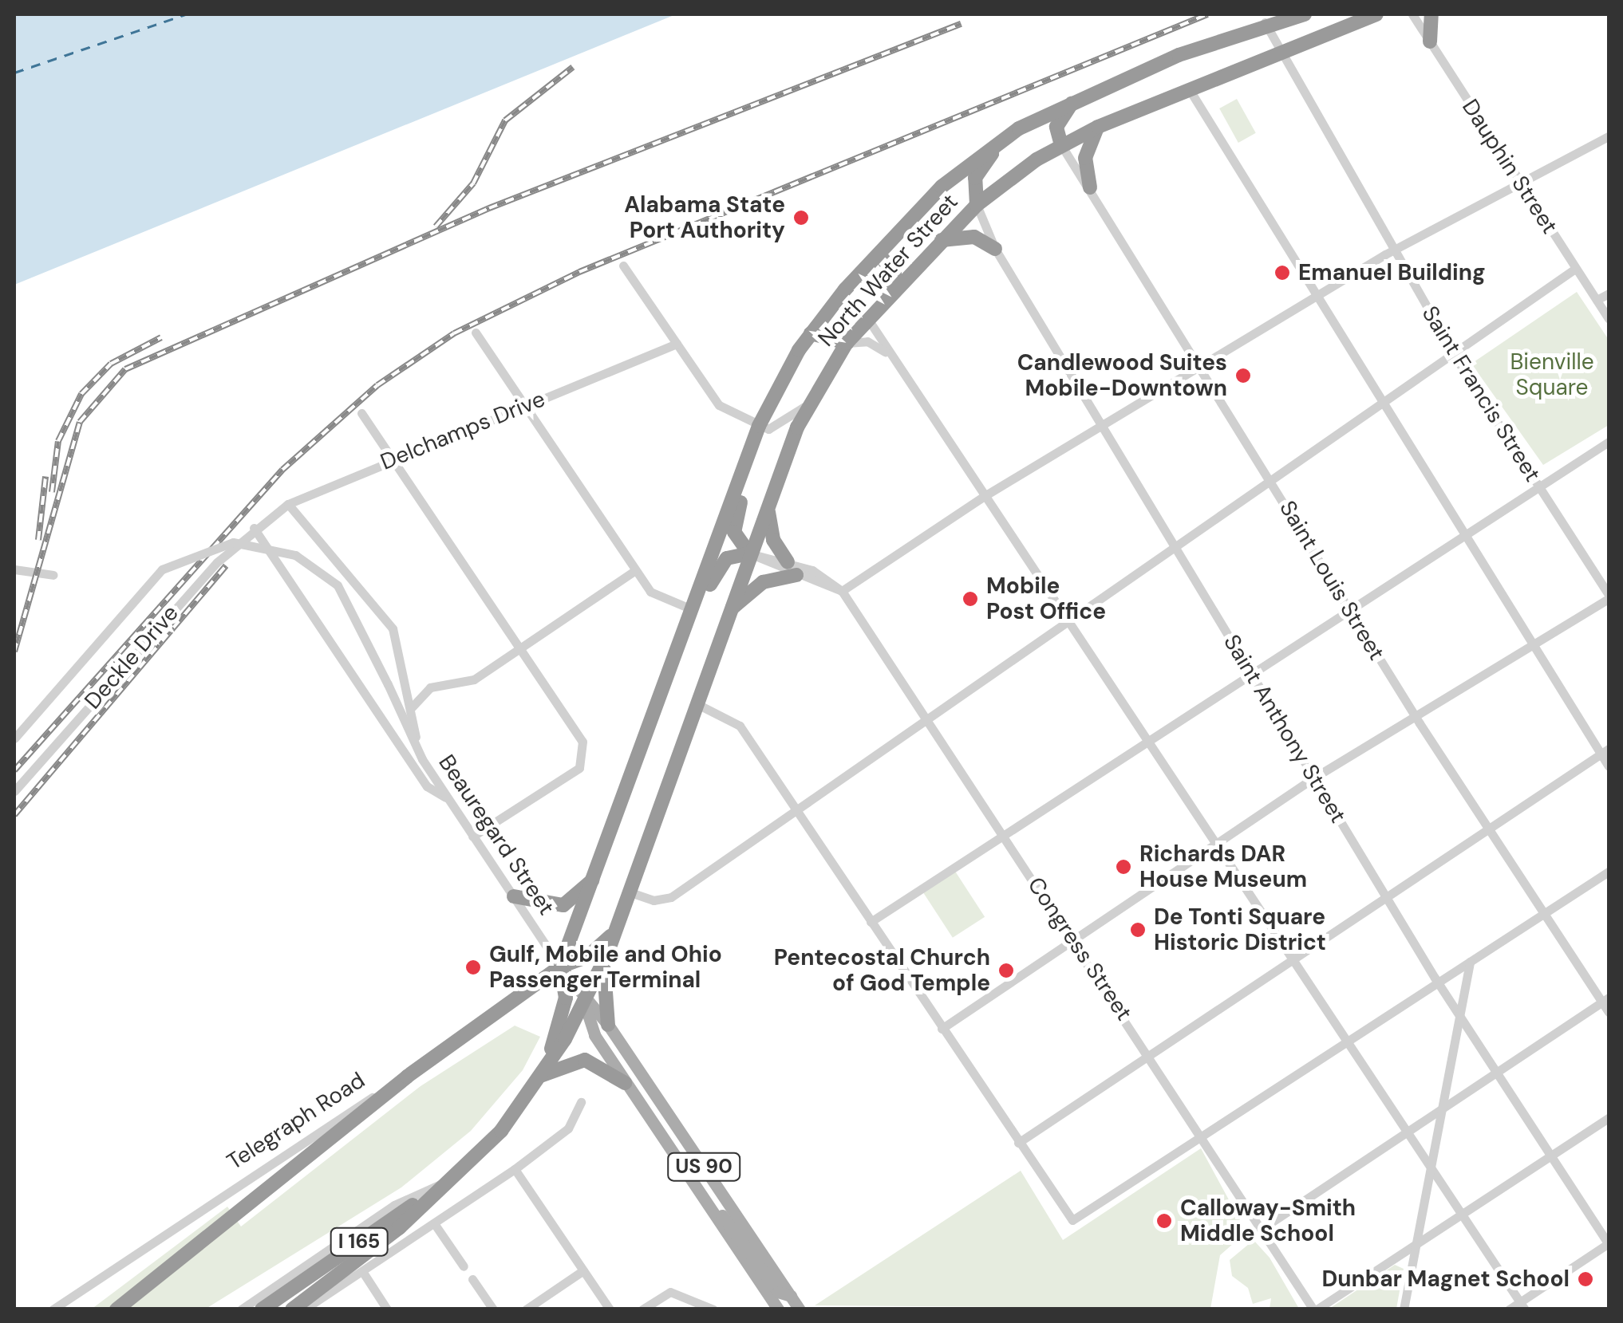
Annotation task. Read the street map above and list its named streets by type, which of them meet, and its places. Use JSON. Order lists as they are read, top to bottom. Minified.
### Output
{"streets":{"highway":["North Water Street","Telegraph Road","US 90","I 165"],"main road":["Beauregard Street"],"street":["Dauphin Street","Saint Francis Street","Delchamps Drive","Saint Louis Street","Deckle Drive","Saint Anthony Street","Congress Street"]},"crossings":[["North Water Street","Saint Francis Street"],["North Water Street","Saint Louis Street"],["North Water Street","Saint Anthony Street"],["North Water Street","Beauregard Street"],["North Water Street","Congress Street"],["North Water Street","Telegraph Road"],["North Water Street","US 90"],["Delchamps Drive","Deckle Drive"],["Beauregard Street","Telegraph Road"],["Beauregard Street","US 90"]],"parks":["Bienville Square"],"places":["Alabama State Port Authority","Emanuel Building","Candlewood Suites Mobile-Downtown","Mobile Post Office","Richards DAR House Museum","De Tonti Square Historic District","Gulf, Mobile and Ohio Passenger Terminal","Pentecostal Church of God Temple","Calloway-Smith Middle School","Dunbar Magnet School"]}
